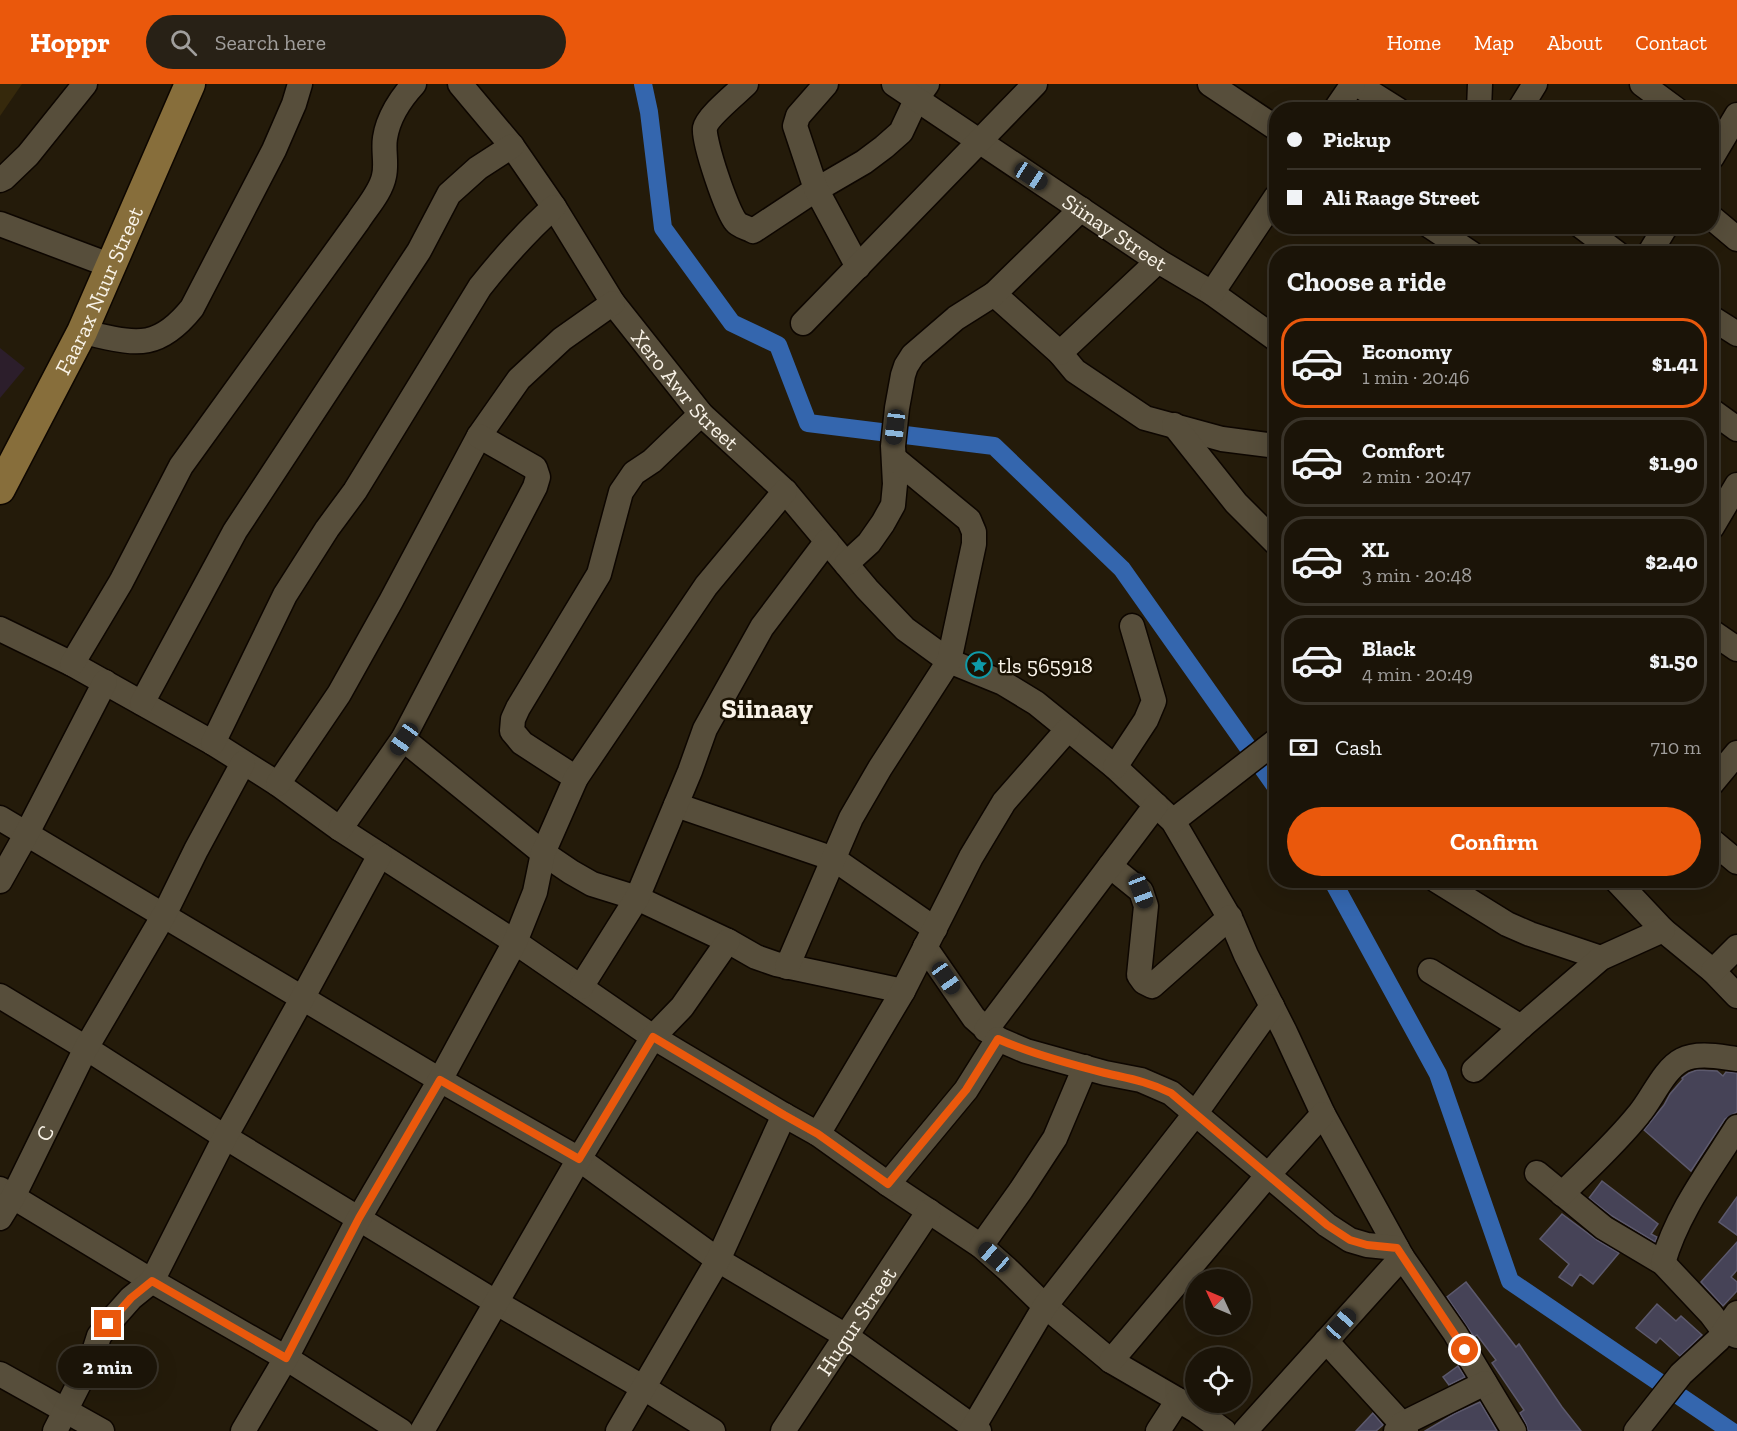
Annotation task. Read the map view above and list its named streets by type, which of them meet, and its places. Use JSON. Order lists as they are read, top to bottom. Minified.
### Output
{"streets":{"main road":["Faarax Nuur Street"],"street":["Siinay Street","Xero Awr Street","C","Hugur Street"]},"districts":["Siinaay"],"places":{"place":["tls 565918"]},"north":"top left","page":{"header":"Hoppr","search":"Search here","nav":["Home","Map","About","Contact"],"banner":["Pickup","Ali Raage Street"],"heading":"Choose a ride","list":[{"name":"Economy","note":"1 min · 20:46","value":"$1.41"},{"name":"Comfort","note":"2 min · 20:47","value":"$1.90"},{"name":"XL","note":"3 min · 20:48","value":"$2.40"},{"name":"Black","note":"4 min · 20:49","value":"$1.50"}],"pay":["Cash","710 m"],"buttons":"Confirm","bubble":"2 min"}}
